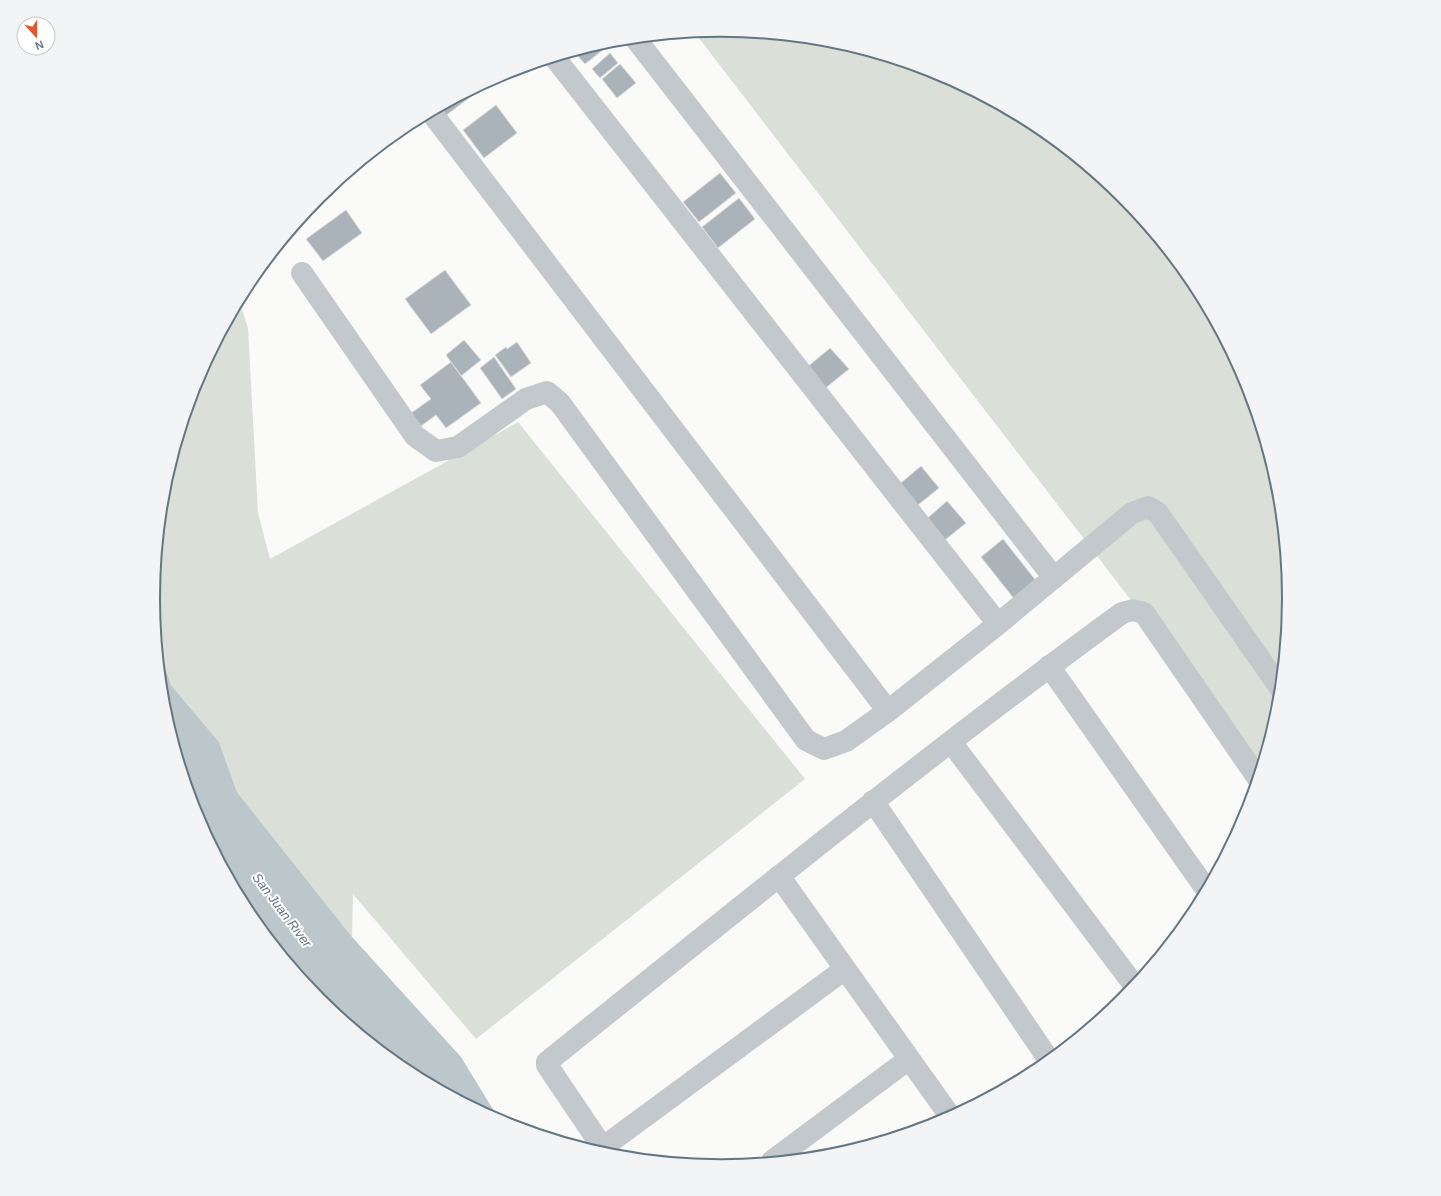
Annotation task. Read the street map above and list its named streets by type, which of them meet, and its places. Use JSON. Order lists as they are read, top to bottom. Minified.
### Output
{"water":["San Juan River"],"north":"bottom"}
